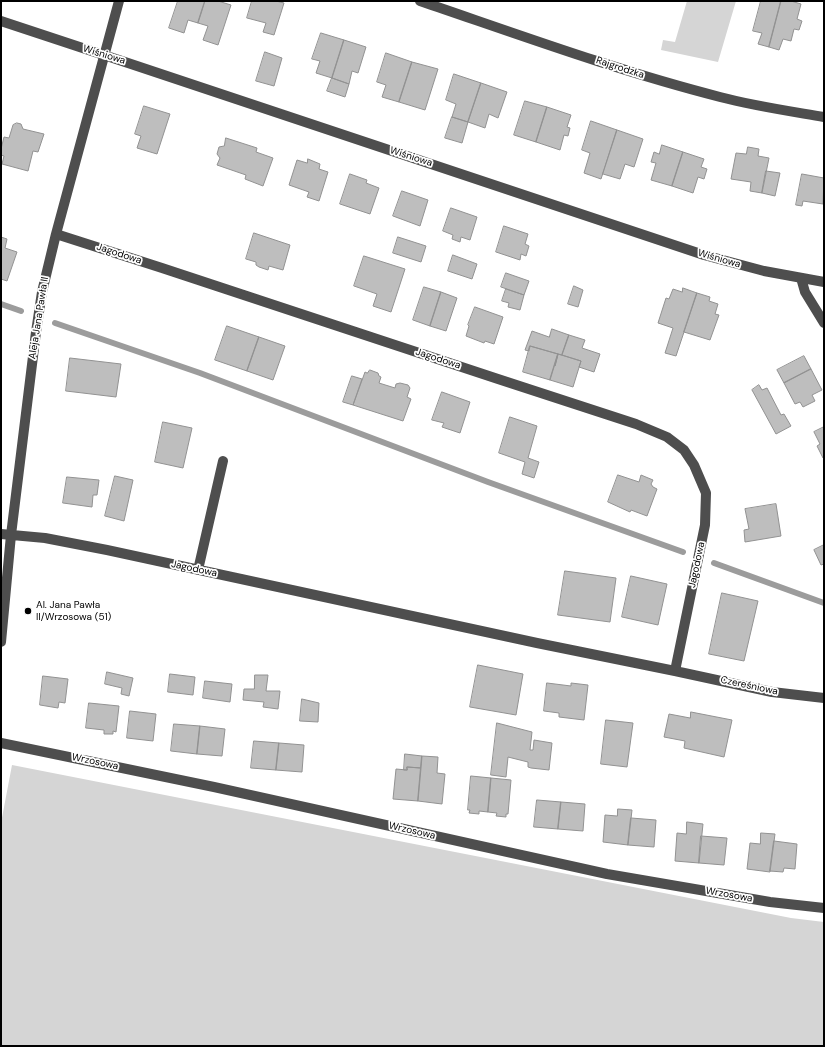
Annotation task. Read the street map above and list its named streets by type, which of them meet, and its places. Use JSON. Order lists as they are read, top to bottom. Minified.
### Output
{"streets":{"street":["Wiśniowa","Rajgrodzka","Jagodowa","Aleja Jana Pawła II","Czereśniowa","Wrzosowa"]},"crossings":[["Wiśniowa","Aleja Jana Pawła II"],["Jagodowa","Aleja Jana Pawła II"],["Jagodowa","Czereśniowa"]],"places":["Al. Jana Pawła II/Wrzosowa (51)"]}
